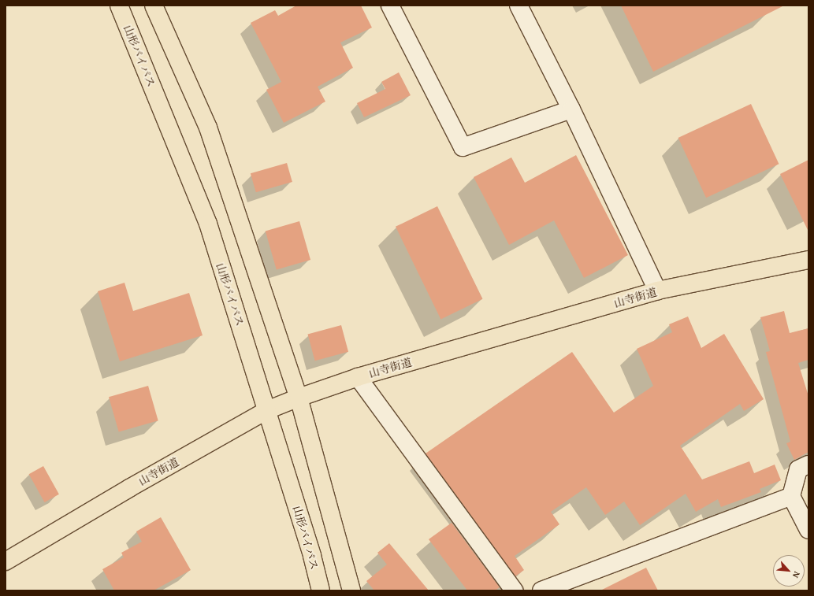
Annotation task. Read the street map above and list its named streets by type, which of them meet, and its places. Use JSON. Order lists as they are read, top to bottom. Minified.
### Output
{"streets":{"main road":["山形バイパス","山寺街道"]},"crossings":[["山形バイパス","山寺街道"]],"north":"bottom right"}
